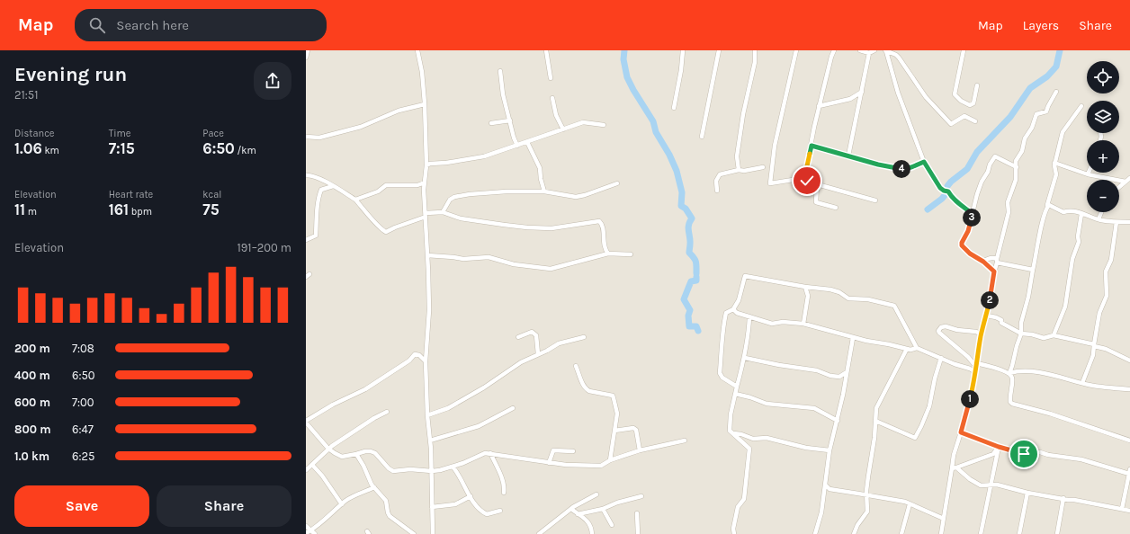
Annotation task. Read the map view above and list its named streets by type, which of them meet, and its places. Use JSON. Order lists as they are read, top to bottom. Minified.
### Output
{"page":{"header":"Map","search":"Search here","nav":["Map","Layers","Share"],"heading":["Evening run","21:51"],"map_buttons":["+","−"],"stats":[["Distance","1.06 km"],["Time","7:15"],["Pace","6:50 /km"],["Elevation","11 m"],["Heart rate","161 bpm"],["kcal","75"]],"pins":["4","3","2","1"],"chart":["Elevation","191–200 m"],"list":[{"name":"200 m","note":"7:08"},{"name":"400 m","note":"6:50"},{"name":"600 m","note":"7:00"},{"name":"800 m","note":"6:47"},{"name":"1.0 km","note":"6:25"}],"buttons":["Save","Share"]}}
